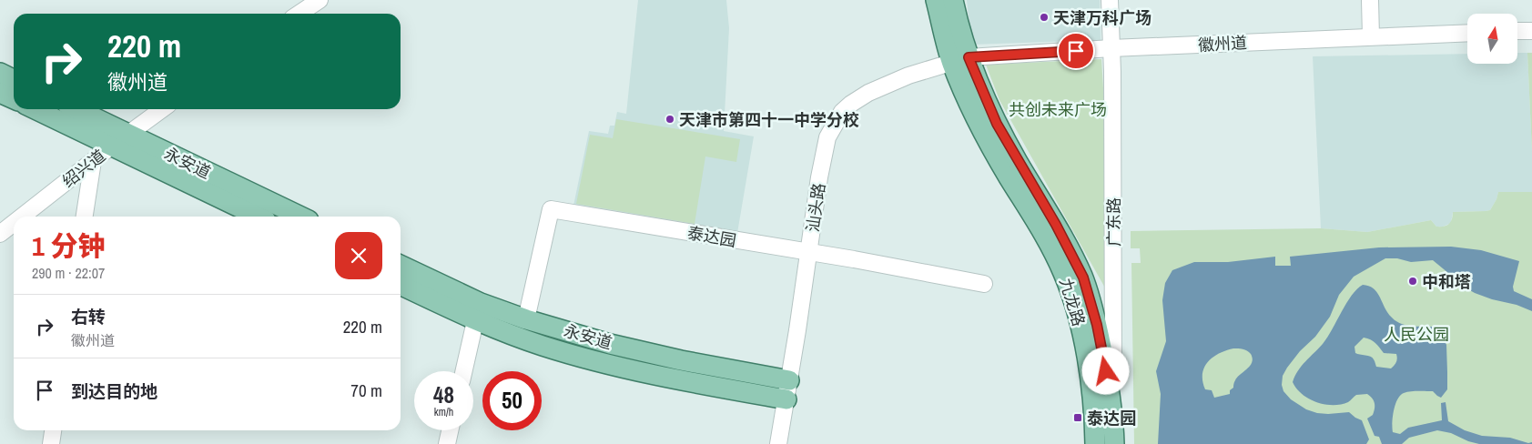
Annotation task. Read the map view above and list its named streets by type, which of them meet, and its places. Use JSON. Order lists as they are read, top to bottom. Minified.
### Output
{"streets":{"main road":["永安道","九龙路"],"street":["徽州道","绍兴道","汕头路","广东路","泰达园"]},"crossings":[["徽州道","汕头路"],["徽州道","广东路"],["徽州道","九龙路"],["永安道","绍兴道"],["永安道","汕头路"],["永安道","泰达园"],["汕头路","泰达园"],["汕头路","九龙路"],["广东路","九龙路"]],"parks":["共创未来广场","人民公园"],"places":{"other":["天津万科广场","天津市第四十一中学分校","中和塔"],"transit":["泰达园"]},"north":"top","page":{"turn":["220 m","徽州道"],"heading":["1 分钟","290 m · 22:07"],"list":[{"name":"右转","note":"徽州道","value":"220 m"},{"name":"到达目的地","value":"70 m"}],"speed":"48 km/h","limit":"50"}}
